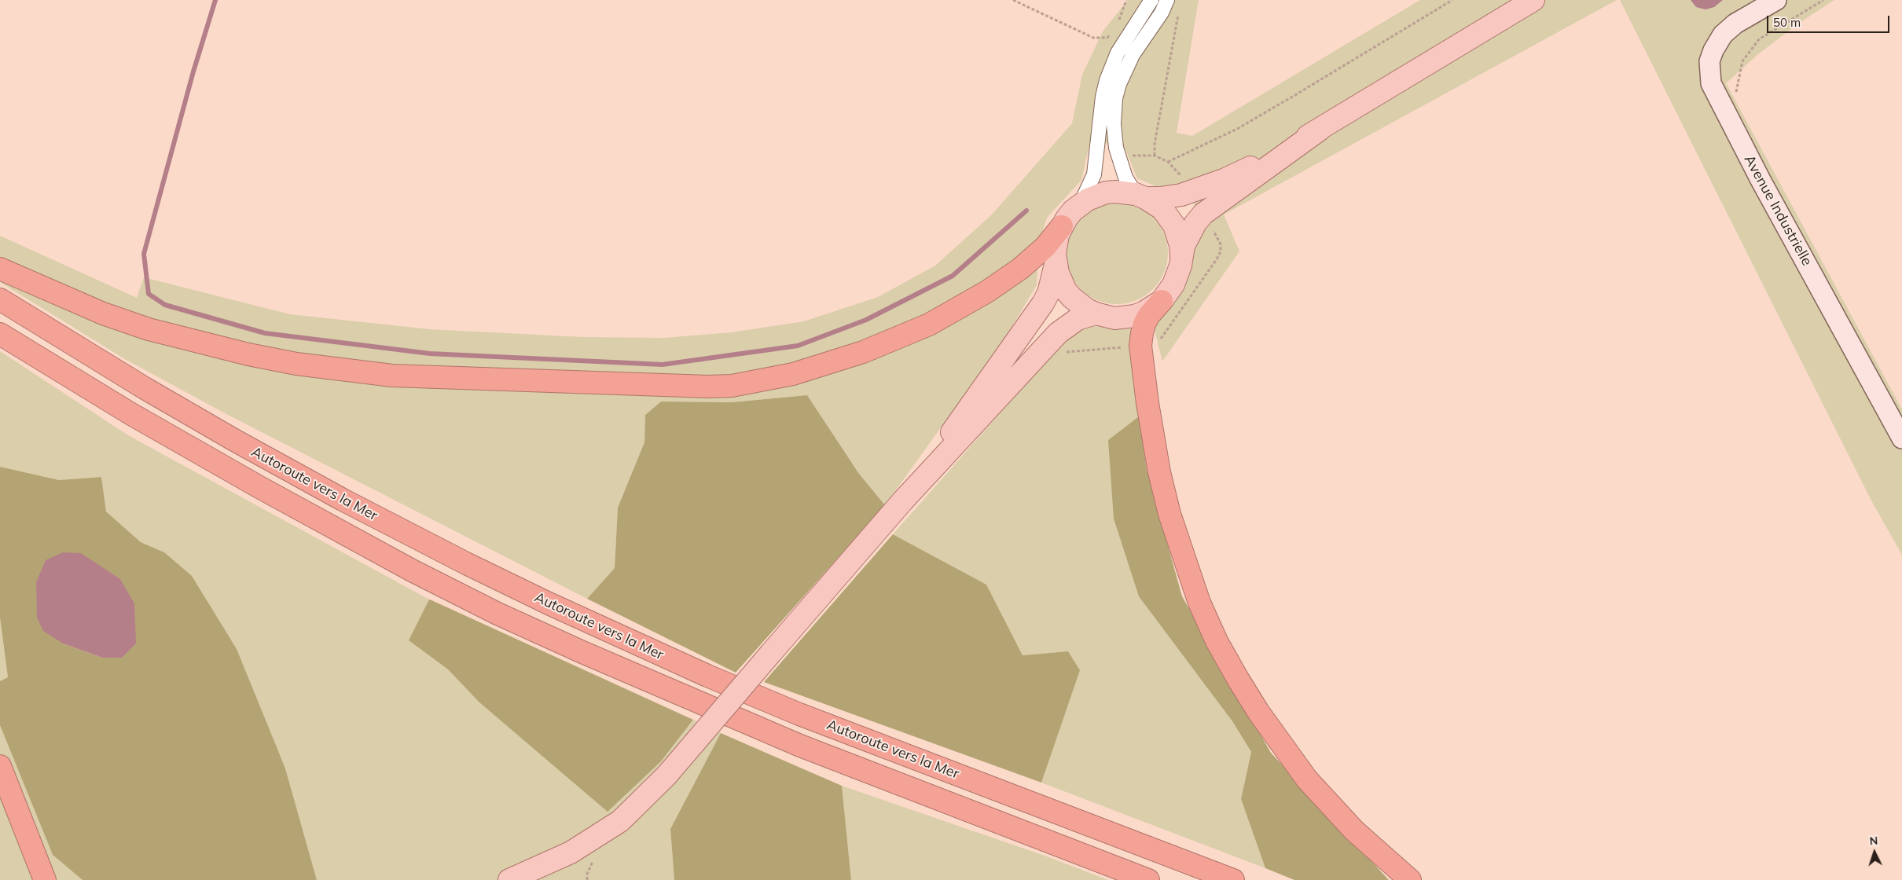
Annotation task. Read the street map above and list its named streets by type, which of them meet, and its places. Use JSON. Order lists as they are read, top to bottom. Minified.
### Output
{"streets":{"highway":["Autoroute vers la Mer"],"street":["Avenue Industrielle"]},"scale_bar":"50 m","north":"top"}
